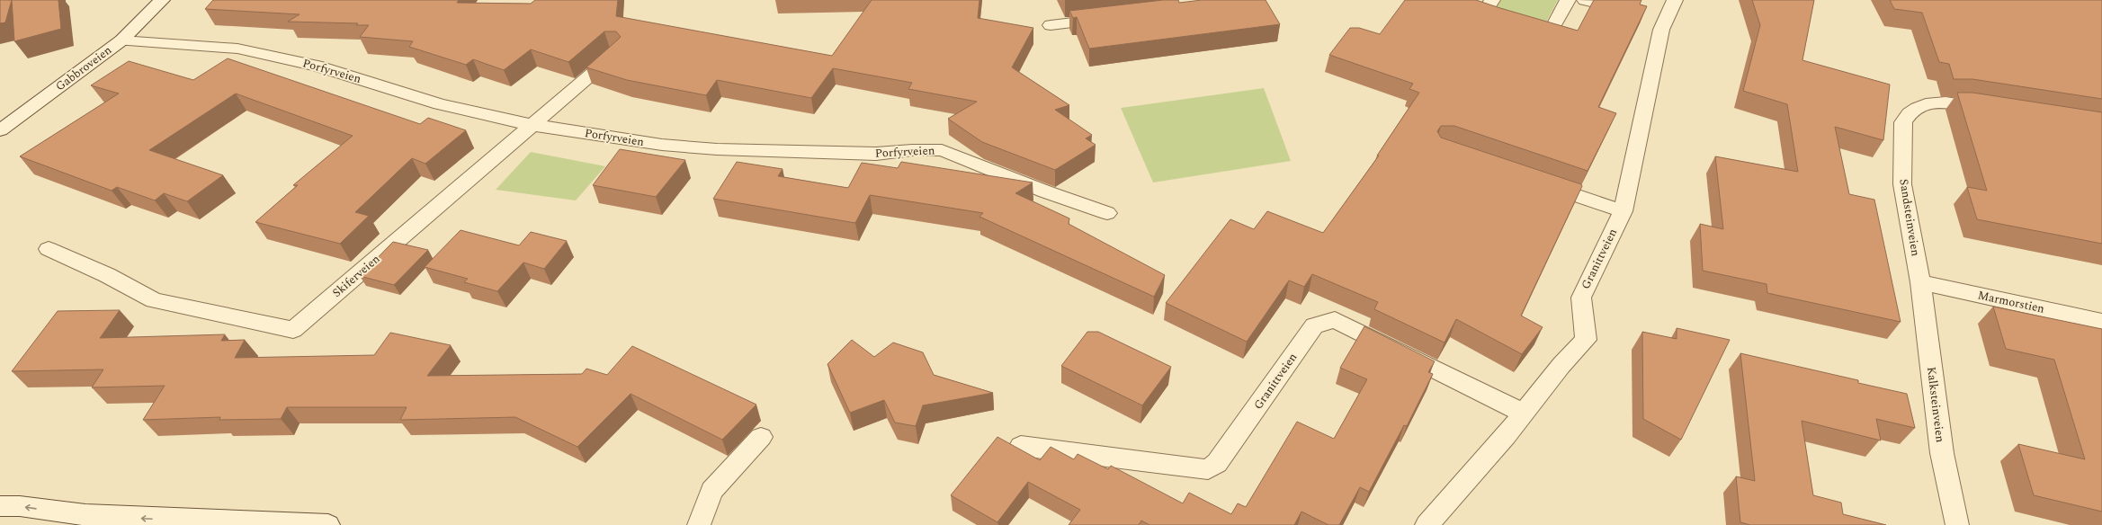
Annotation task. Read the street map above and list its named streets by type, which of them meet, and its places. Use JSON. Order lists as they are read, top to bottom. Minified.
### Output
{"streets":{"street":["Gabbroveien","Porfyrveien","Sandsteinveien","Granittveien","Skiferveien","Marmorstien","Kalksteinveien"]},"crossings":[["Gabbroveien","Porfyrveien"],["Porfyrveien","Skiferveien"],["Sandsteinveien","Marmorstien"],["Sandsteinveien","Kalksteinveien"],["Marmorstien","Kalksteinveien"]]}
